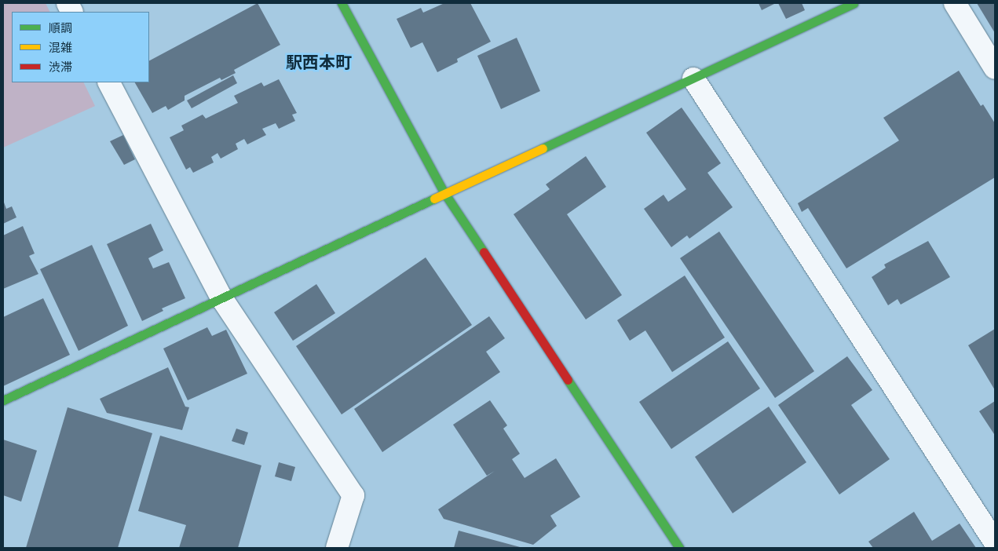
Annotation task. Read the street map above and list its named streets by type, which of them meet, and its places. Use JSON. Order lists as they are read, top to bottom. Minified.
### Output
{"districts":["駅西本町"],"legend":["順調","混雑","渋滞"]}
